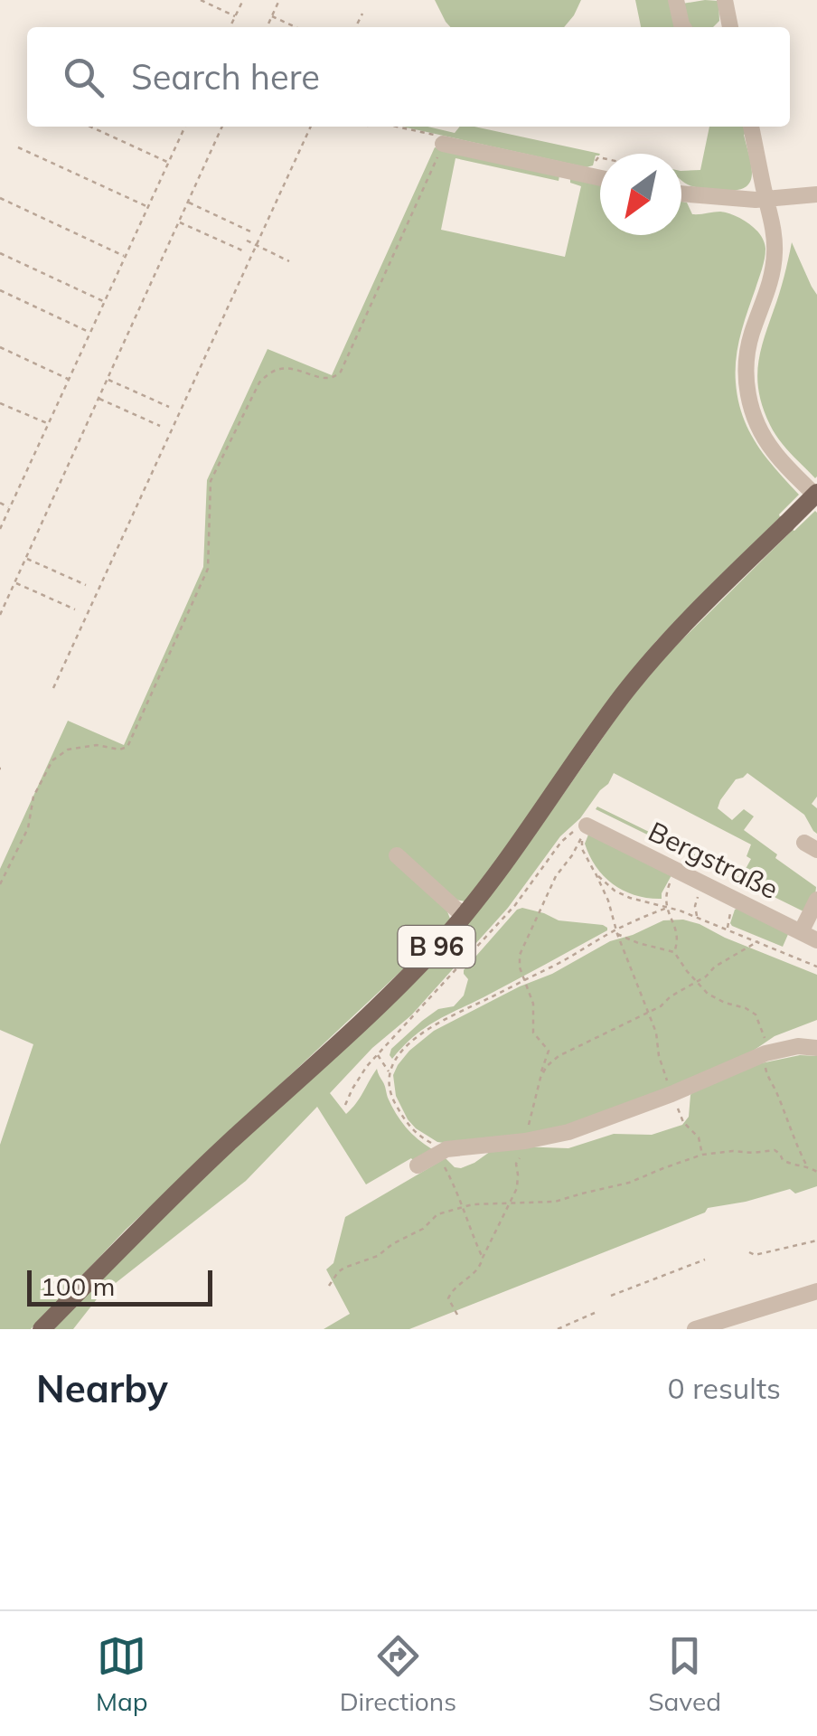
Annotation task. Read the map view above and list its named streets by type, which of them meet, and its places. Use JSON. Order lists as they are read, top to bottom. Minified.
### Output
{"streets":{"main road":["B 96"],"street":["Bergstraße"]},"scale_bar":"100 m","north":"bottom left","page":{"search":"Search here","scale":"100 m","heading":["Nearby","0 results"],"nav":["Map","Directions","Saved"]}}
